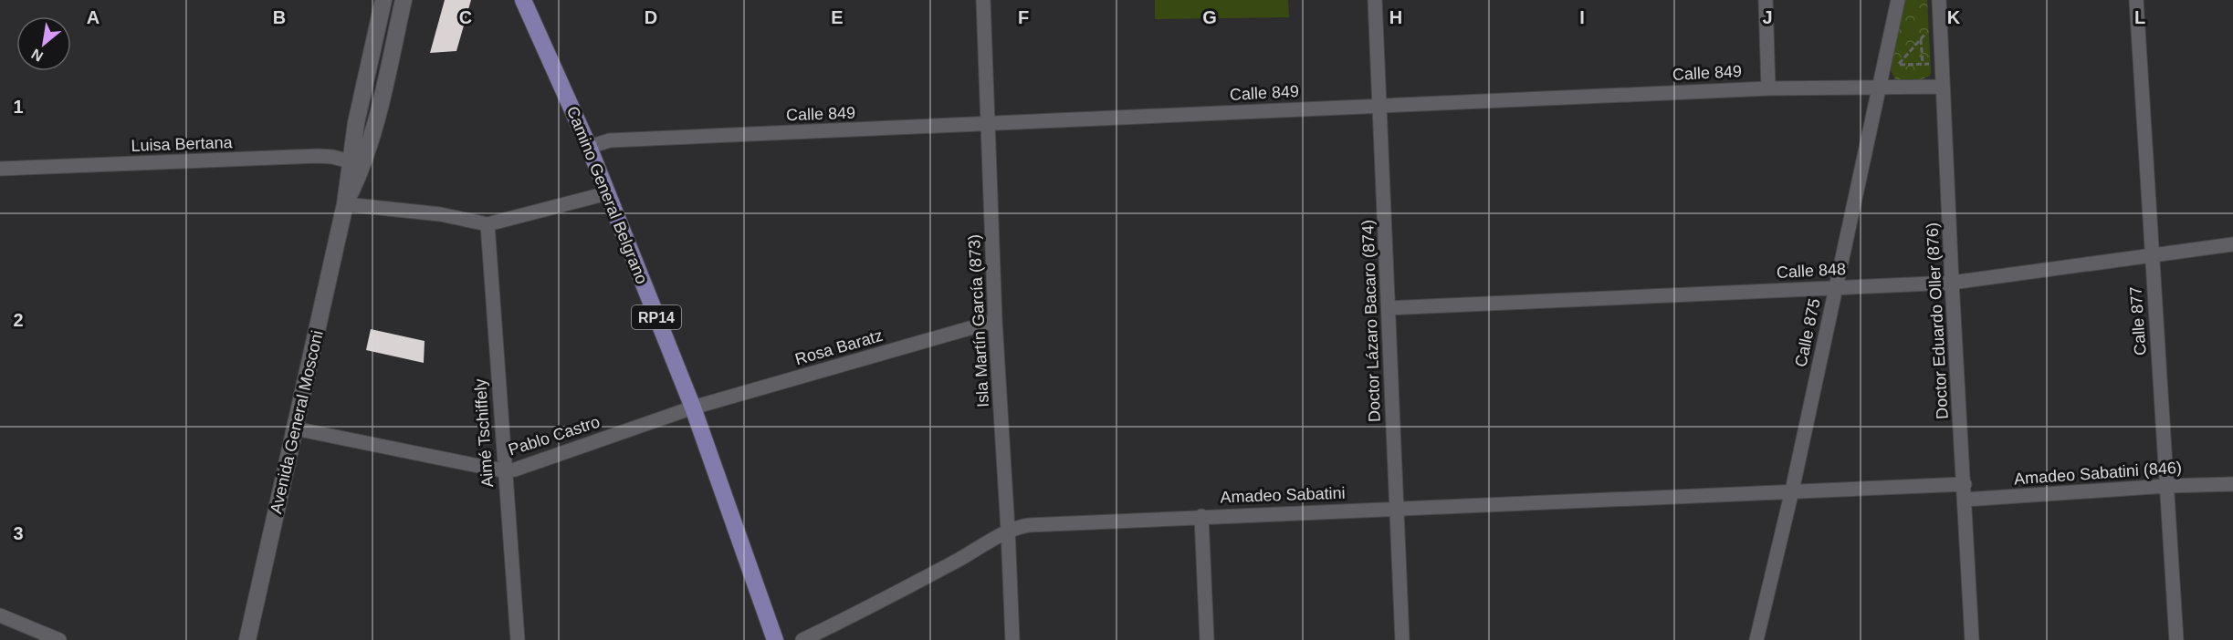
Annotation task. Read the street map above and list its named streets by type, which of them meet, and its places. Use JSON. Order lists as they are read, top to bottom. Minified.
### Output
{"streets":{"main road":["Camino General Belgrano","RP14","Avenida General Mosconi"],"street":["Calle 849","Luisa Bertana","Calle 848","Isla Martín García (873)","Doctor Lázaro Bacaro (874)","Doctor Eduardo Oller (876)","Calle 877","Calle 875","Rosa Baratz","Aimé Tschiffely","Pablo Castro","Amadeo Sabatini (846)","Amadeo Sabatini"]},"crossings":[["Calle 849","Camino General Belgrano"],["Calle 849","Isla Martín García (873)"],["Calle 849","Doctor Lázaro Bacaro (874)"],["Calle 849","Doctor Eduardo Oller (876)"],["Calle 849","Calle 875"],["Luisa Bertana","Avenida General Mosconi"],["Camino General Belgrano","Rosa Baratz"],["Camino General Belgrano","Pablo Castro"],["Calle 848","Doctor Lázaro Bacaro (874)"],["Calle 848","Doctor Eduardo Oller (876)"],["Calle 848","Calle 877"],["Calle 848","Calle 875"],["Isla Martín García (873)","Rosa Baratz"],["Isla Martín García (873)","Amadeo Sabatini"],["Doctor Lázaro Bacaro (874)","Amadeo Sabatini"],["Doctor Eduardo Oller (876)","Amadeo Sabatini (846)"],["Calle 877","Amadeo Sabatini (846)"],["Calle 875","Amadeo Sabatini"],["Rosa Baratz","Pablo Castro"],["Avenida General Mosconi","Pablo Castro"],["Aimé Tschiffely","Pablo Castro"]],"north":"bottom left","grid":{"columns":["A","B","C","D","E","F","G","H","I","J","K","L"],"rows":["1","2","3"]}}
